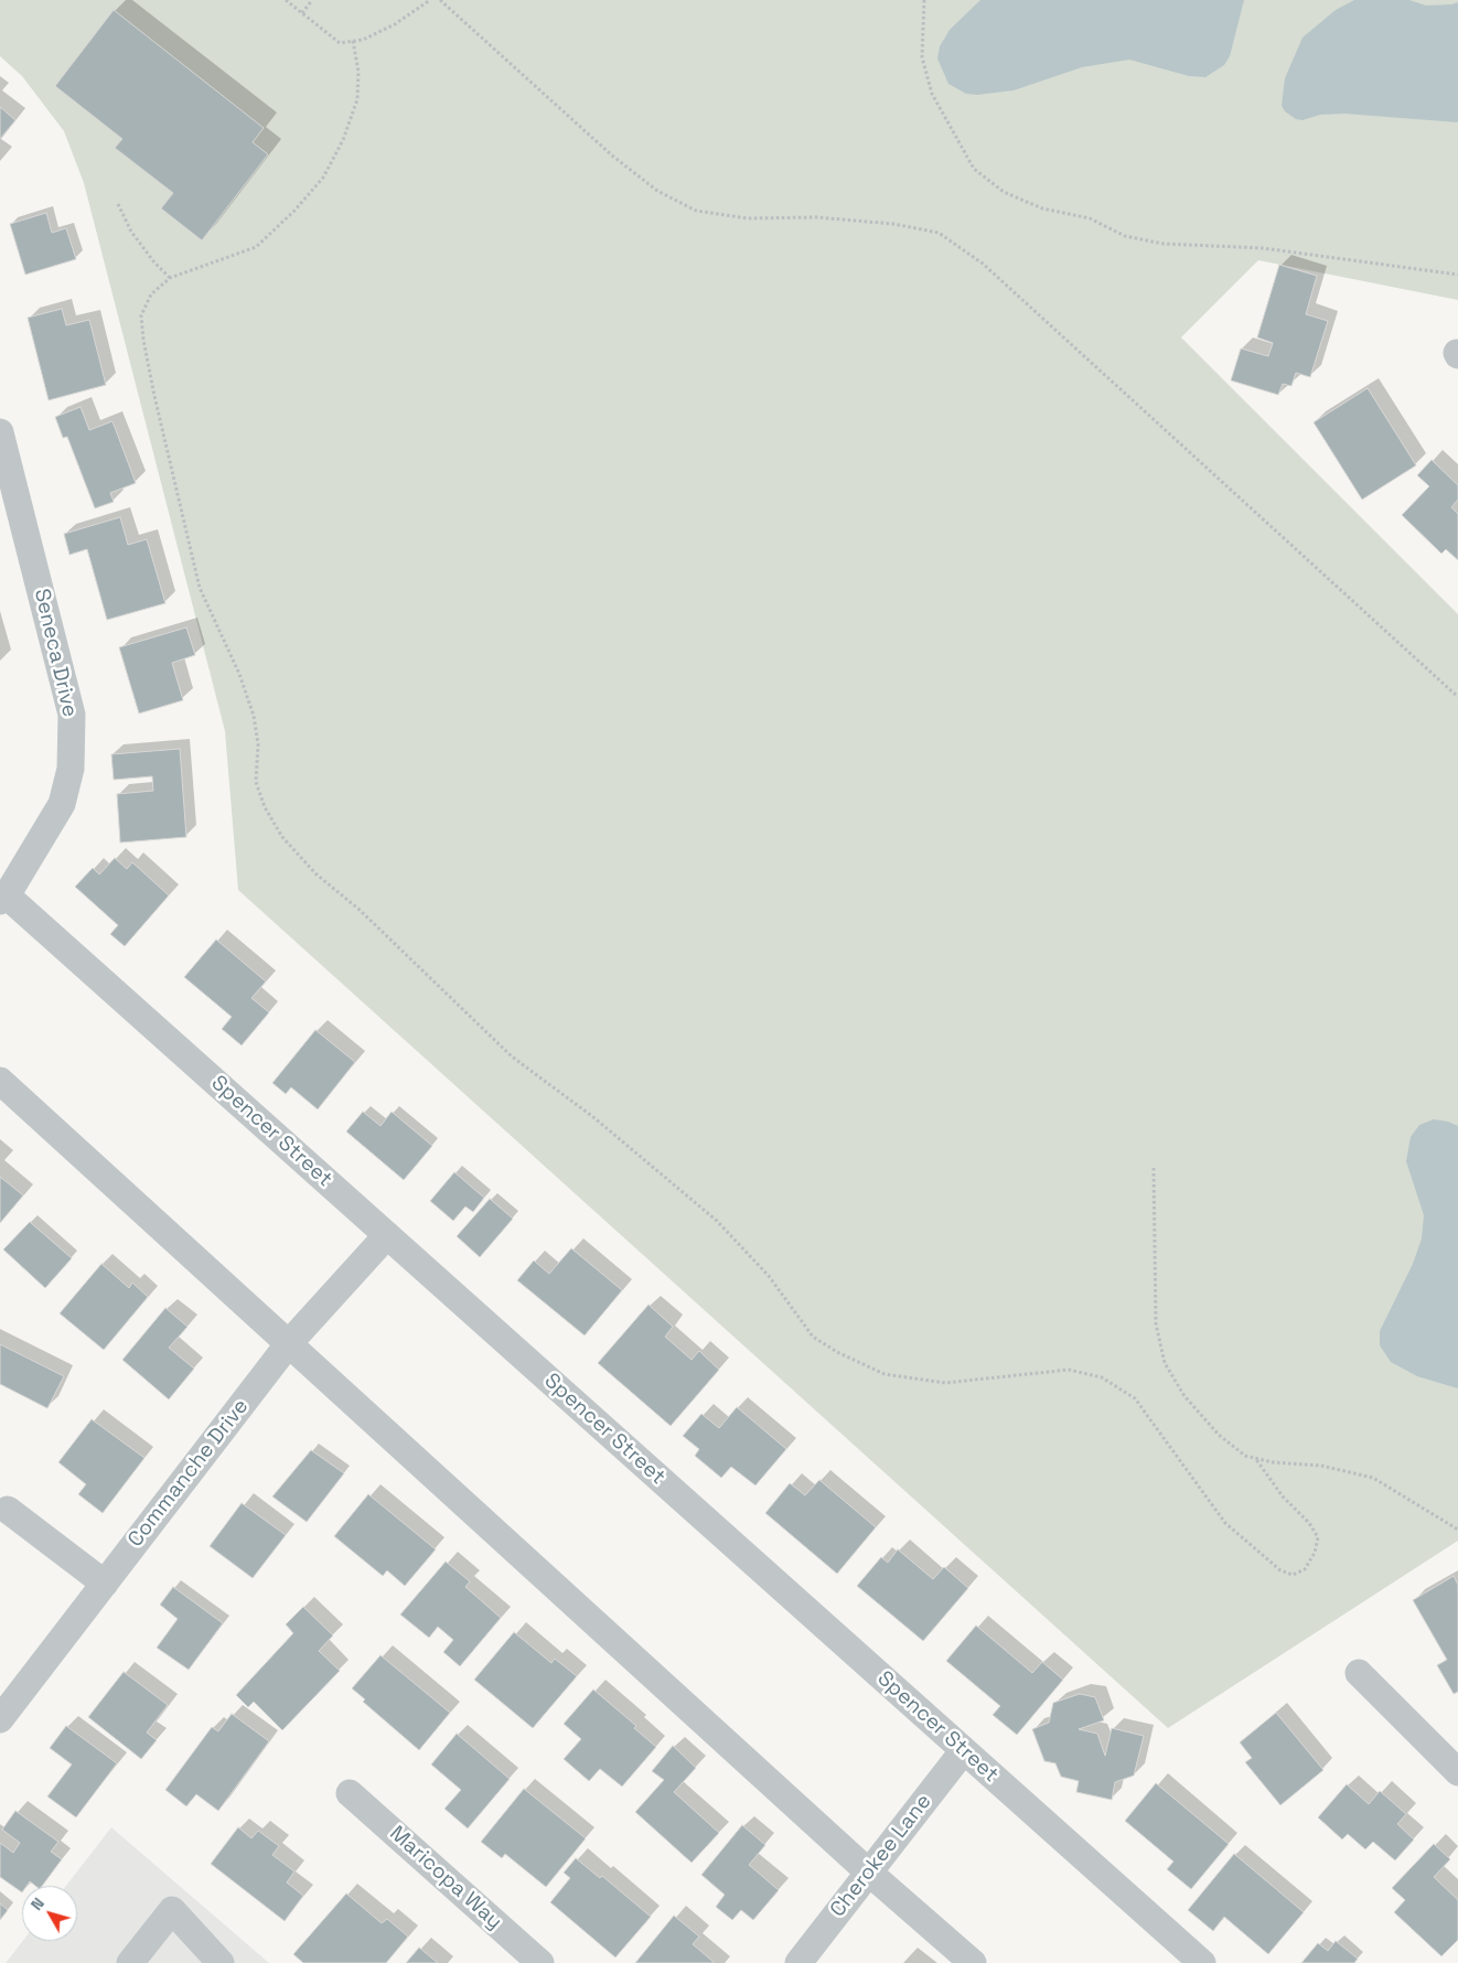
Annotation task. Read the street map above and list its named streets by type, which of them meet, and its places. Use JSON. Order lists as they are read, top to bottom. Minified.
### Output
{"streets":{"street":["Seneca Drive","Spencer Street","Commanche Drive","Cherokee Lane","Maricopa Way"]},"crossings":[["Seneca Drive","Spencer Street"],["Spencer Street","Commanche Drive"],["Spencer Street","Cherokee Lane"]],"north":"top left"}
